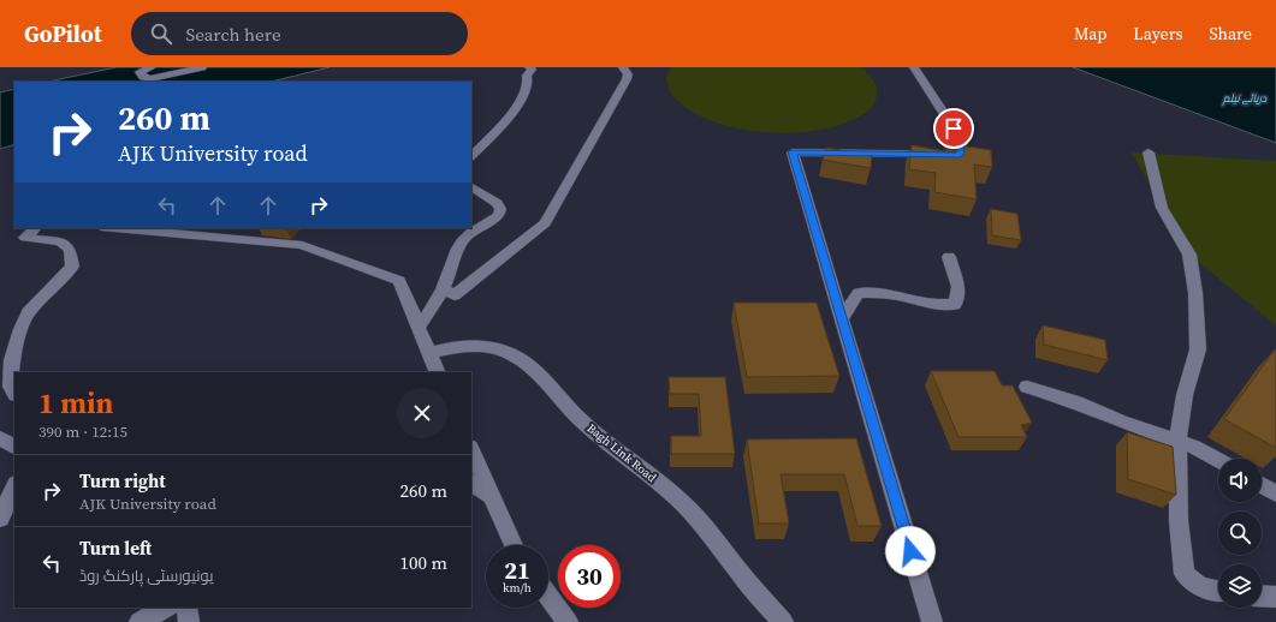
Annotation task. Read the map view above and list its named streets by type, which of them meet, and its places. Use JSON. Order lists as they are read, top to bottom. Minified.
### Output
{"streets":{"street":["Bagh Link Road"]},"water":["دریائے نیلم"],"page":{"header":"GoPilot","search":"Search here","nav":["Map","Layers","Share"],"turn":["260 m","AJK University road"],"heading":["1 min","390 m · 12:15"],"list":[{"name":"Turn right","note":"AJK University road","value":"260 m"},{"name":"Turn left","note":"یونیورسٹی پارکنگ روڈ","value":"100 m"}],"speed":"21 km/h","limit":"30"}}
